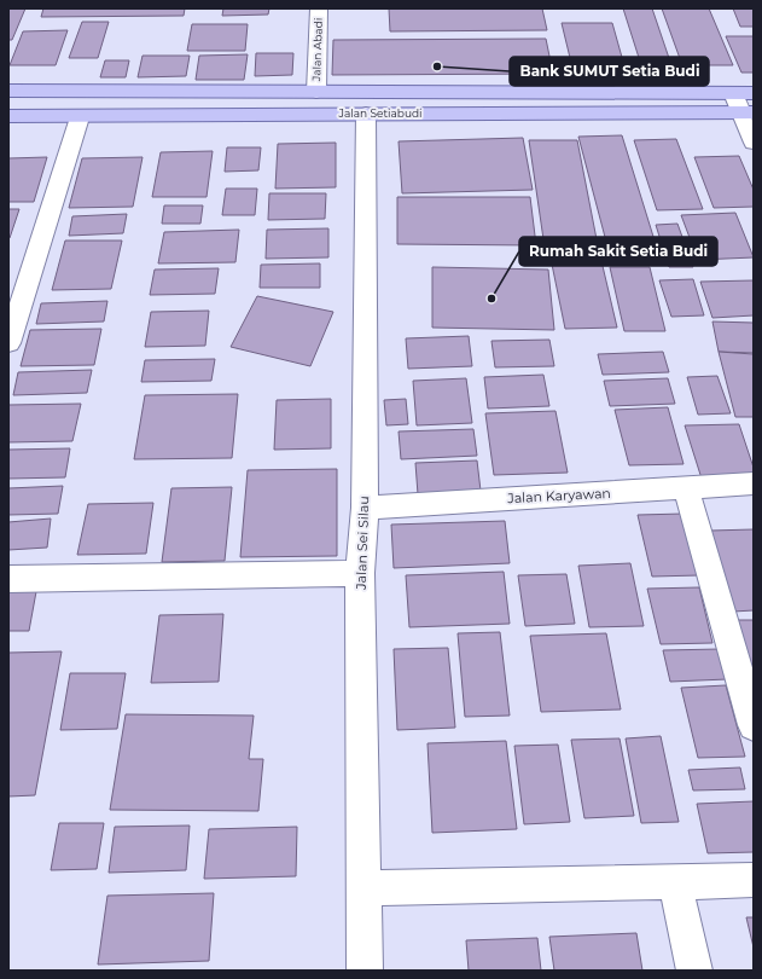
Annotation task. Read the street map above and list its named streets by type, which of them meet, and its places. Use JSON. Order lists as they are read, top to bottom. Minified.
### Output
{"streets":{"main road":["Jalan Setiabudi"],"street":["Jalan Abadi","Jalan Karyawan","Jalan Sei Silau"]},"crossings":[["Jalan Abadi","Jalan Setiabudi"],["Jalan Setiabudi","Jalan Sei Silau"],["Jalan Karyawan","Jalan Sei Silau"]],"places":["Bank SUMUT Setia Budi","Rumah Sakit Setia Budi"]}
